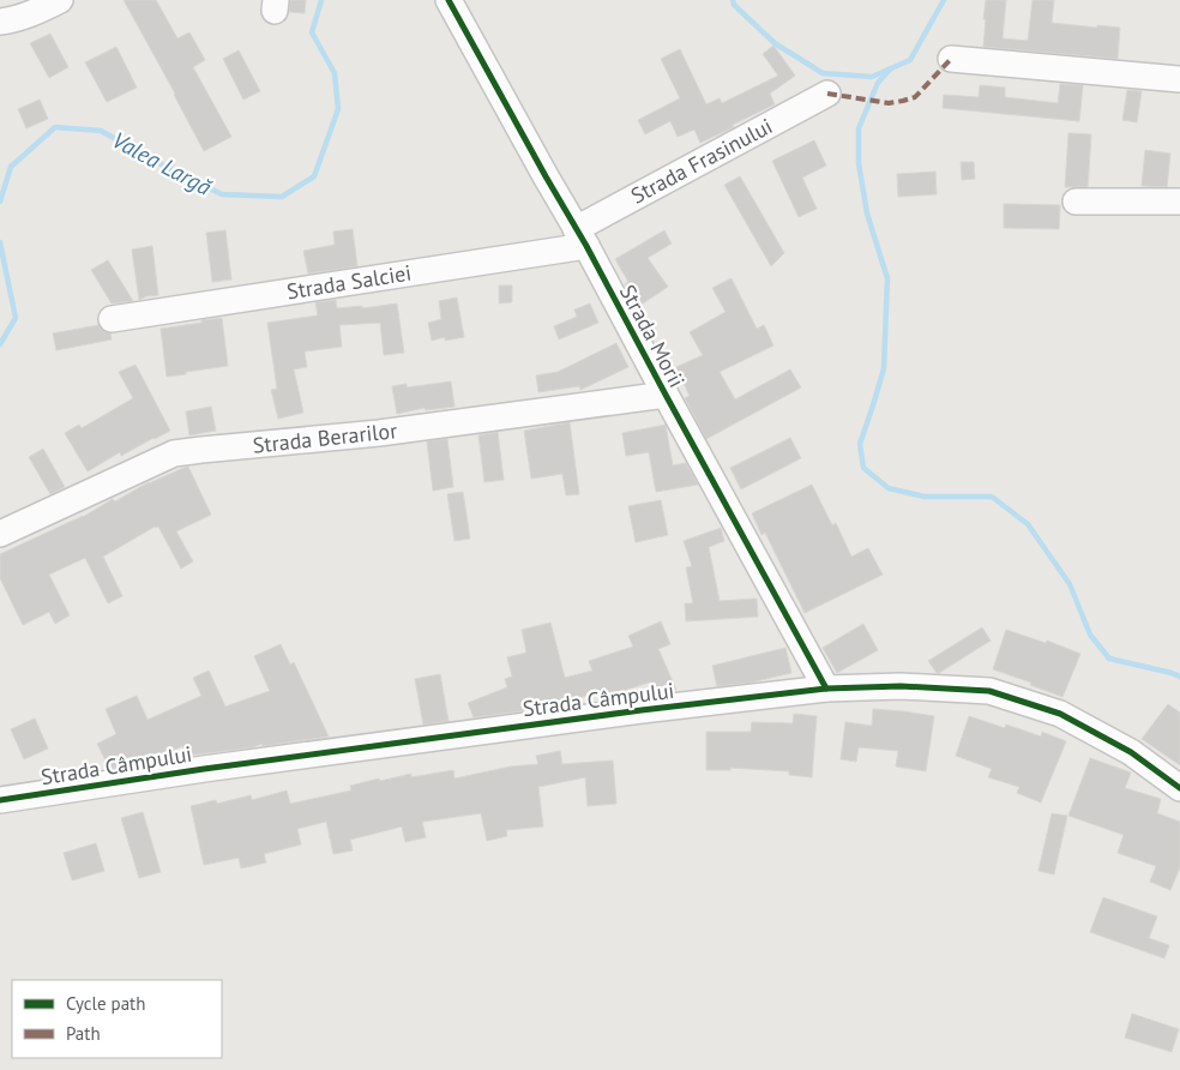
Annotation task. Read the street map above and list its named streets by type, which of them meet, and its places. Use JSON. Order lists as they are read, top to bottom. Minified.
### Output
{"streets":{"street":["Strada Frasinului","Strada Salciei","Strada Morii","Strada Berarilor","Strada Câmpului"]},"crossings":[["Strada Frasinului","Strada Salciei"],["Strada Frasinului","Strada Morii"],["Strada Salciei","Strada Morii"],["Strada Morii","Strada Berarilor"],["Strada Morii","Strada Câmpului"]],"water":["Valea Largă"],"legend":["Cycle path","Path"]}
